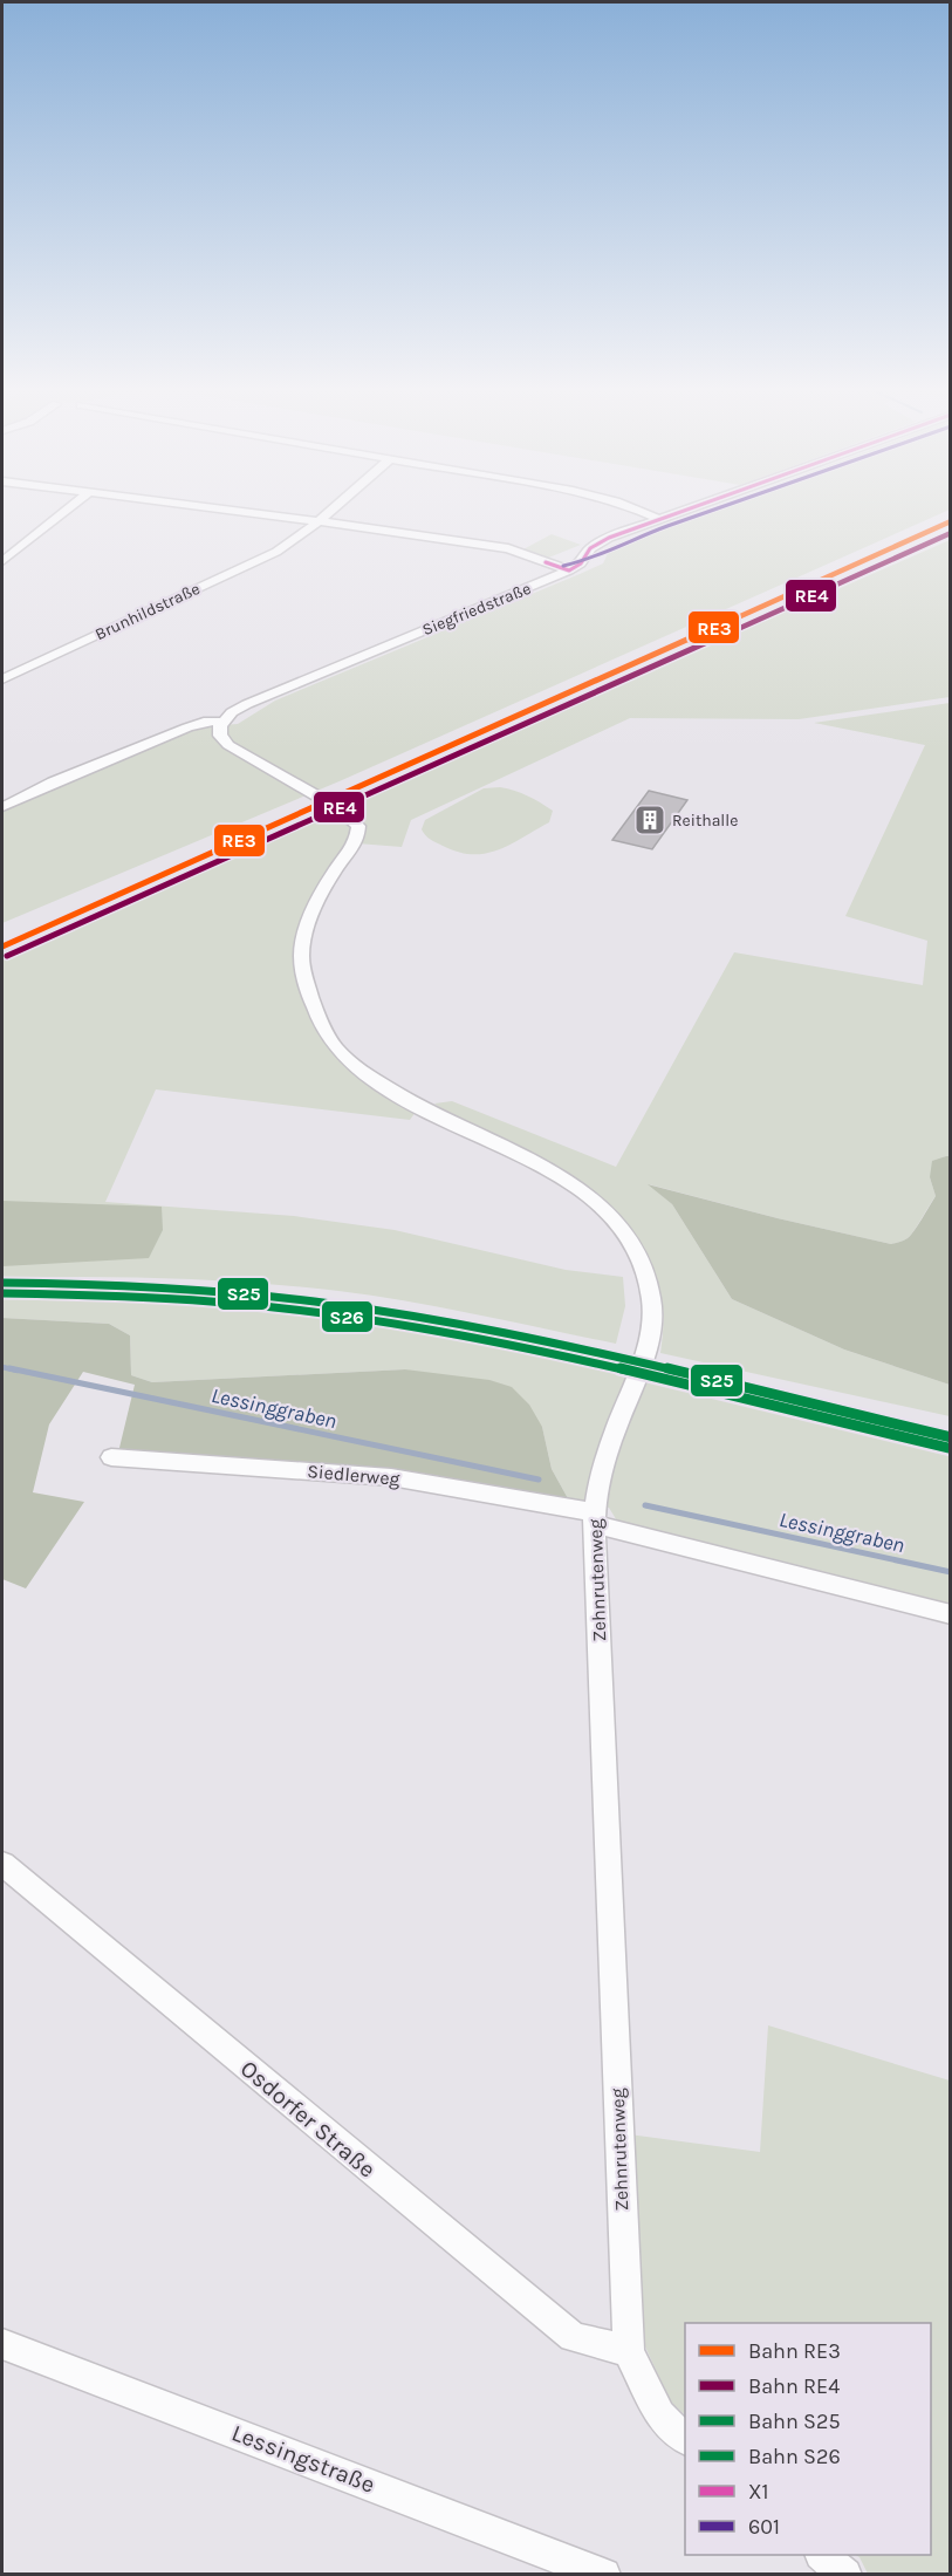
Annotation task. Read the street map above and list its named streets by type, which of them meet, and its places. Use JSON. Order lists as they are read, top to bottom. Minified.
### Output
{"streets":{"street":["Siegfriedstraße","Brunhildstraße","Siedlerweg","Zehnrutenweg","Osdorfer Straße","Lessingstraße"]},"crossings":[["Siegfriedstraße","Zehnrutenweg"],["Siedlerweg","Zehnrutenweg"],["Zehnrutenweg","Osdorfer Straße"]],"water":["Lessinggraben"],"places":{"building":["Reithalle"]},"lines":["transit line X1","transit line 601","rail line RE3","rail line RE4","rail line S25","rail line S26"],"legend":["Bahn RE3","Bahn RE4","Bahn S25","Bahn S26","X1","601"]}
